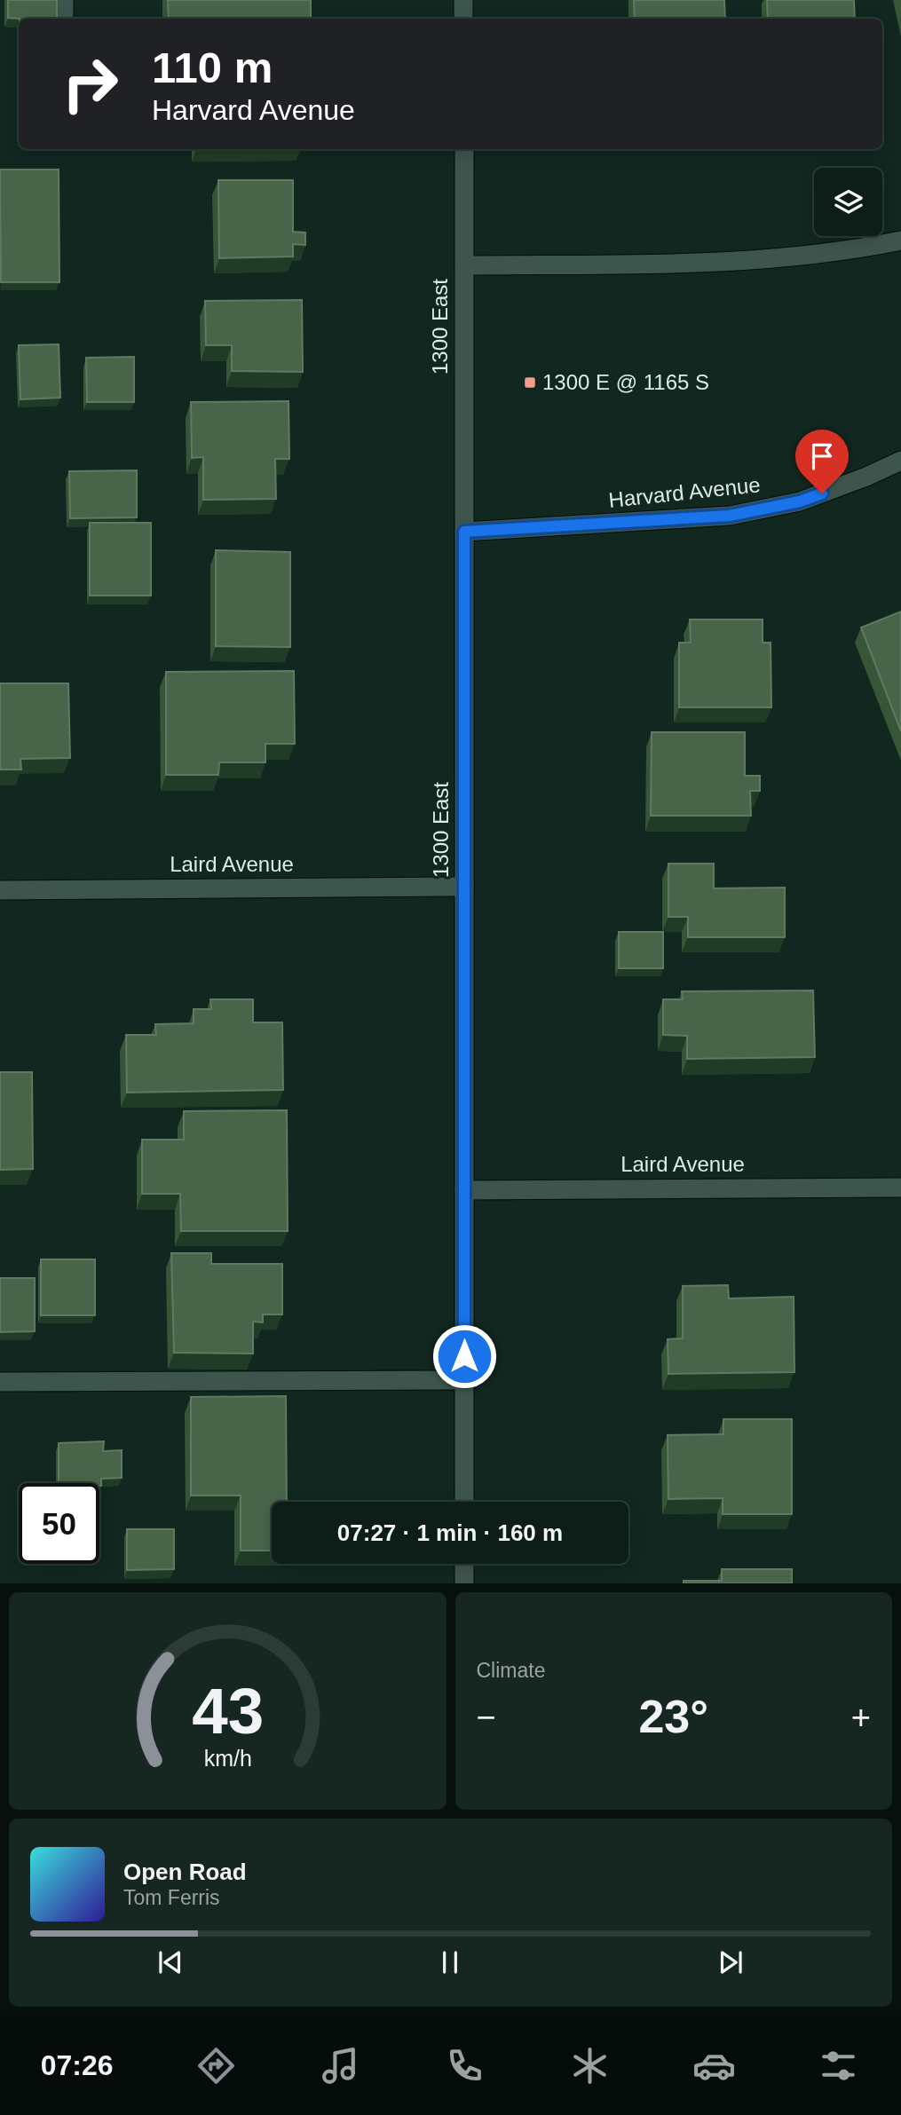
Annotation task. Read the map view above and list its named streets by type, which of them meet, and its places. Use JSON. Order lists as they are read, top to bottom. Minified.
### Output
{"streets":{"street":["1300 East","Harvard Avenue","Laird Avenue"]},"crossings":[["1300 East","Harvard Avenue"],["1300 East","Laird Avenue"]],"places":{"transit":["1300 E @ 1165 S"]},"page":{"turn":["110 m","Harvard Avenue"],"limit":"50","trip":"07:27 · 1 min · 160 m","tile":"Climate","heat":["−","23°","+"],"song":["Open Road","Tom Ferris"],"tabs":"07:26","gauge":["43","km/h"]}}
